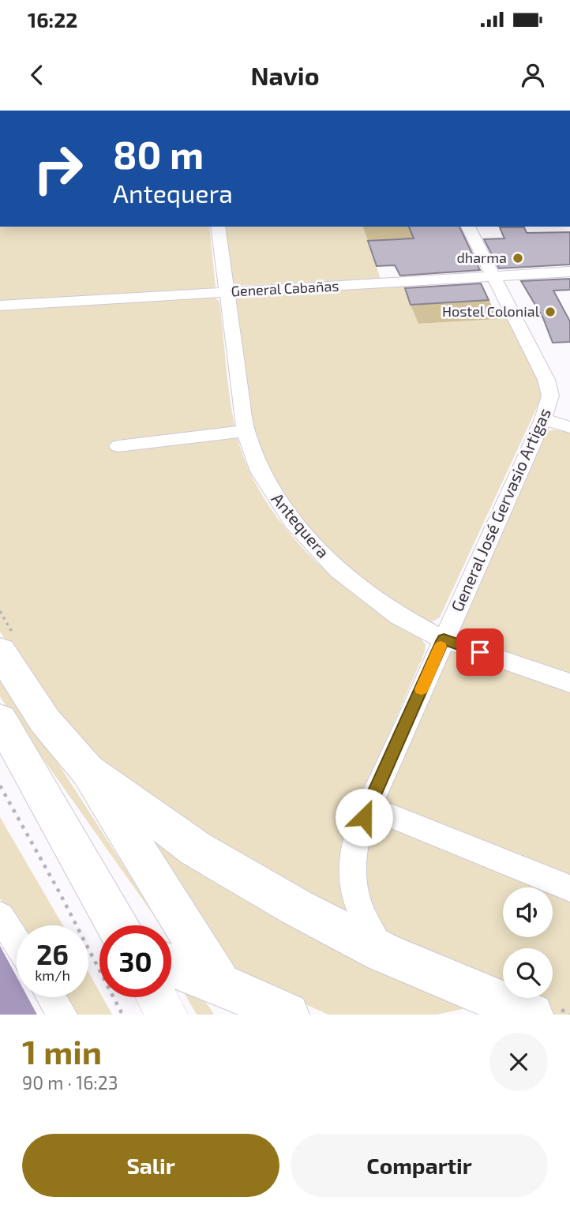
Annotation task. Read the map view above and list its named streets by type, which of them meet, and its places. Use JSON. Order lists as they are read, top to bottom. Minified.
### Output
{"streets":{"street":["General Cabañas","General José Gervasio Artigas","Antequera"]},"crossings":[["General Cabañas","General José Gervasio Artigas"],["General Cabañas","Antequera"],["General José Gervasio Artigas","Antequera"]],"places":["dharma","Hostel Colonial"],"page":{"status":"16:22","header":"Navio","turn":["80 m","Antequera"],"speed":"26 km/h","limit":"30","heading":["1 min","90 m · 16:23"],"buttons":["Salir","Compartir"]}}
